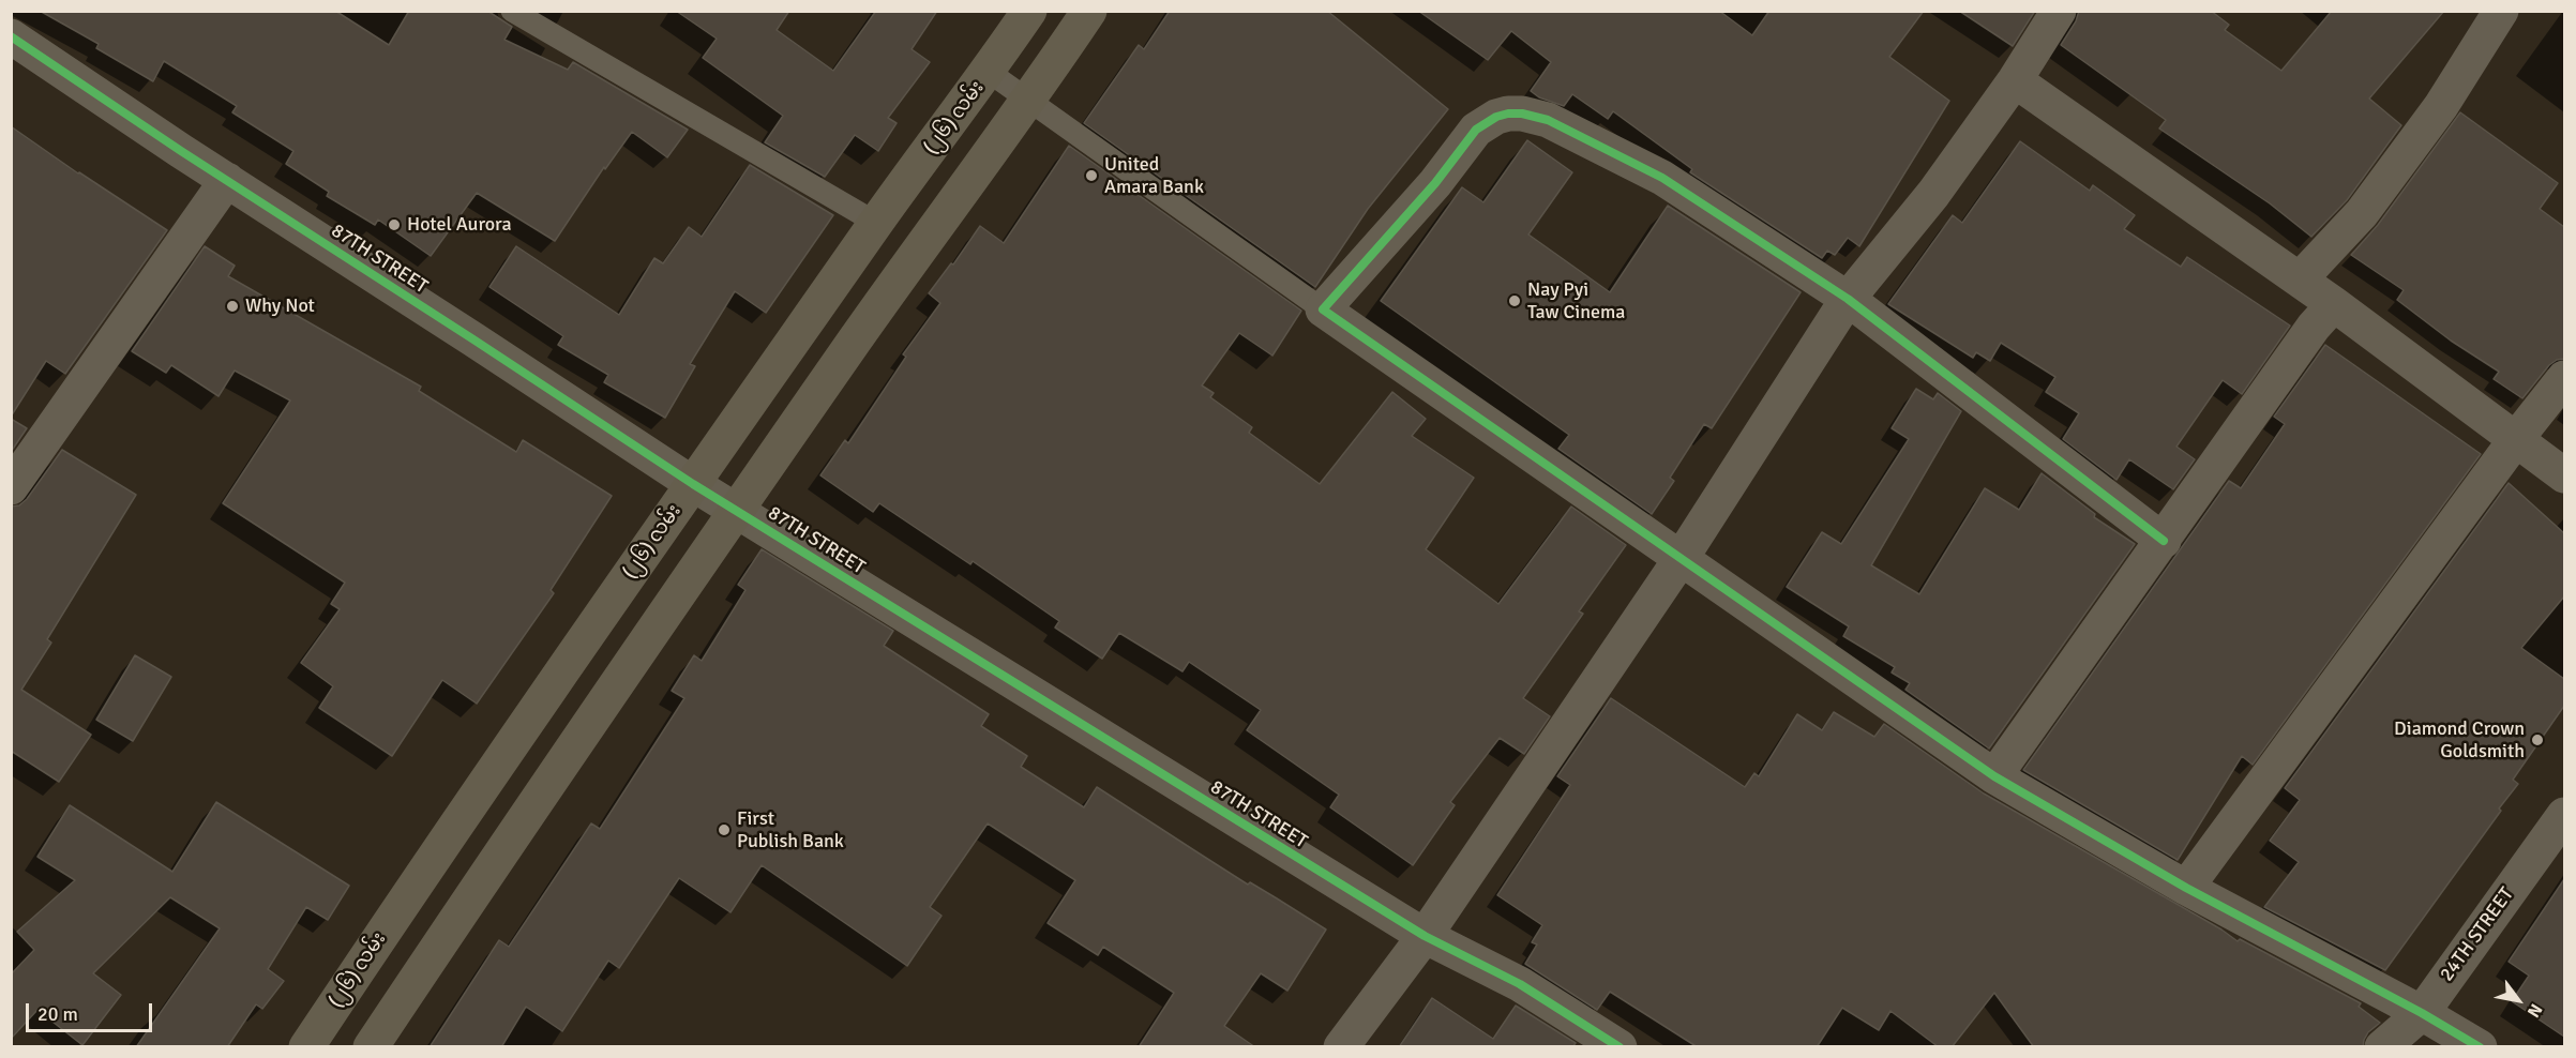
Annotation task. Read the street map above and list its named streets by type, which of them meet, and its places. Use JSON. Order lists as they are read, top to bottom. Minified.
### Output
{"streets":{"main road":["(၂၆) လမ်း"],"street":["87TH STREET","24TH STREET"]},"crossings":[["(၂၆) လမ်း","87TH STREET"]],"places":["United Amara Bank","Hotel Aurora","Nay Pyi Taw Cinema","Why Not","Diamond Crown Goldsmith","First Publish Bank"],"scale_bar":"20 m","north":"bottom right"}
